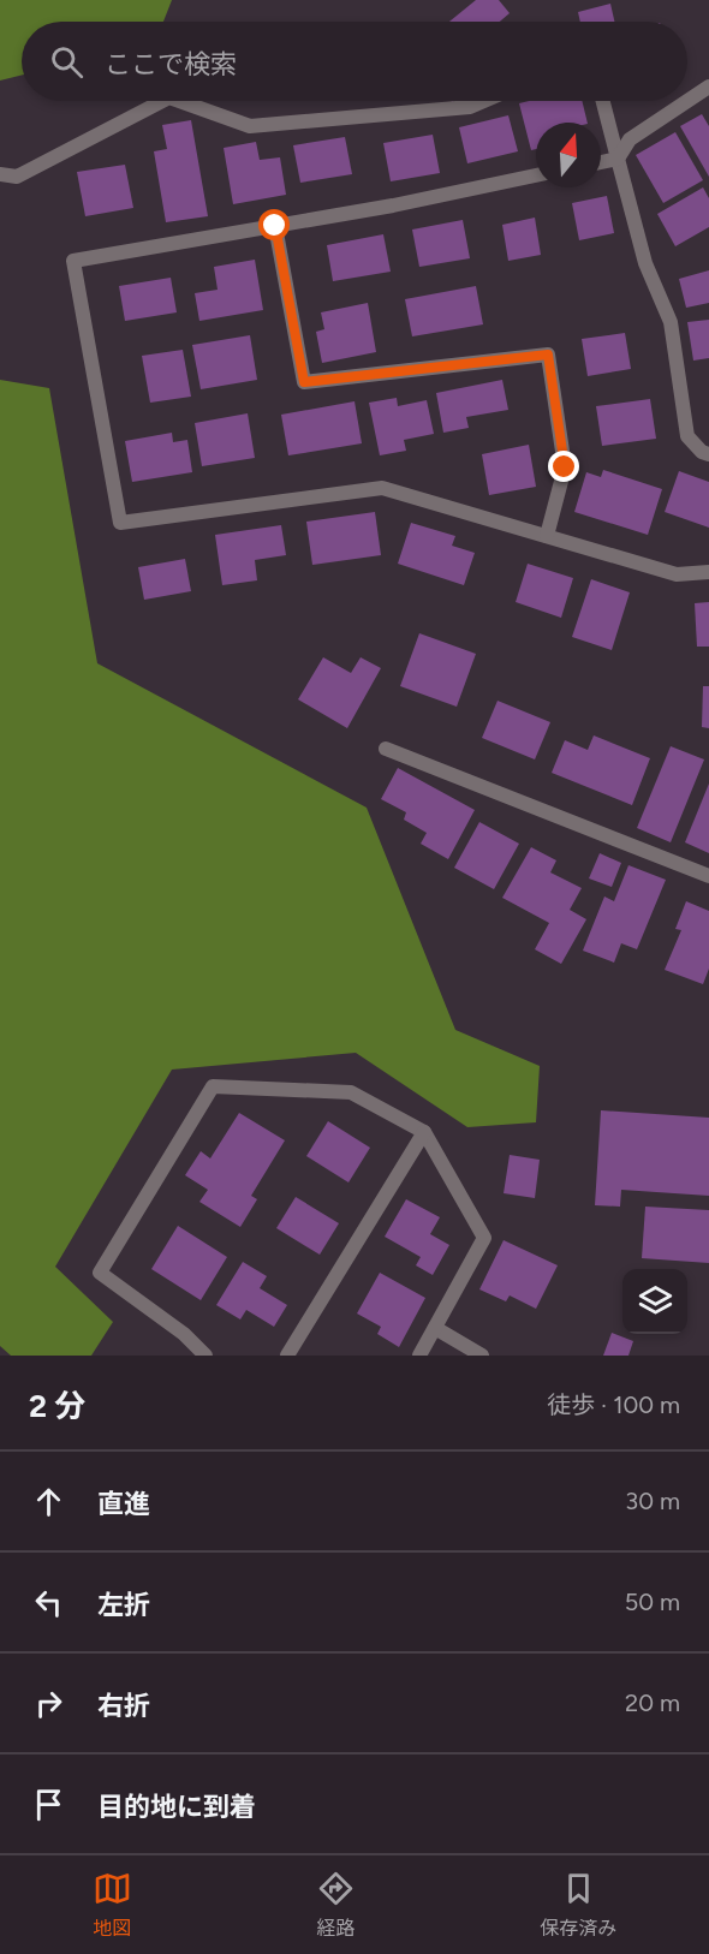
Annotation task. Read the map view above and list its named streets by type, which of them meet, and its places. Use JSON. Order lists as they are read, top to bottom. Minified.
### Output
{"north":"top","page":{"search":"ここで検索","heading":["2 分","徒歩 · 100 m"],"list":[["直進","30 m"],["左折","50 m"],["右折","20 m"],"目的地に到着"],"nav":["地図","経路","保存済み"]}}
